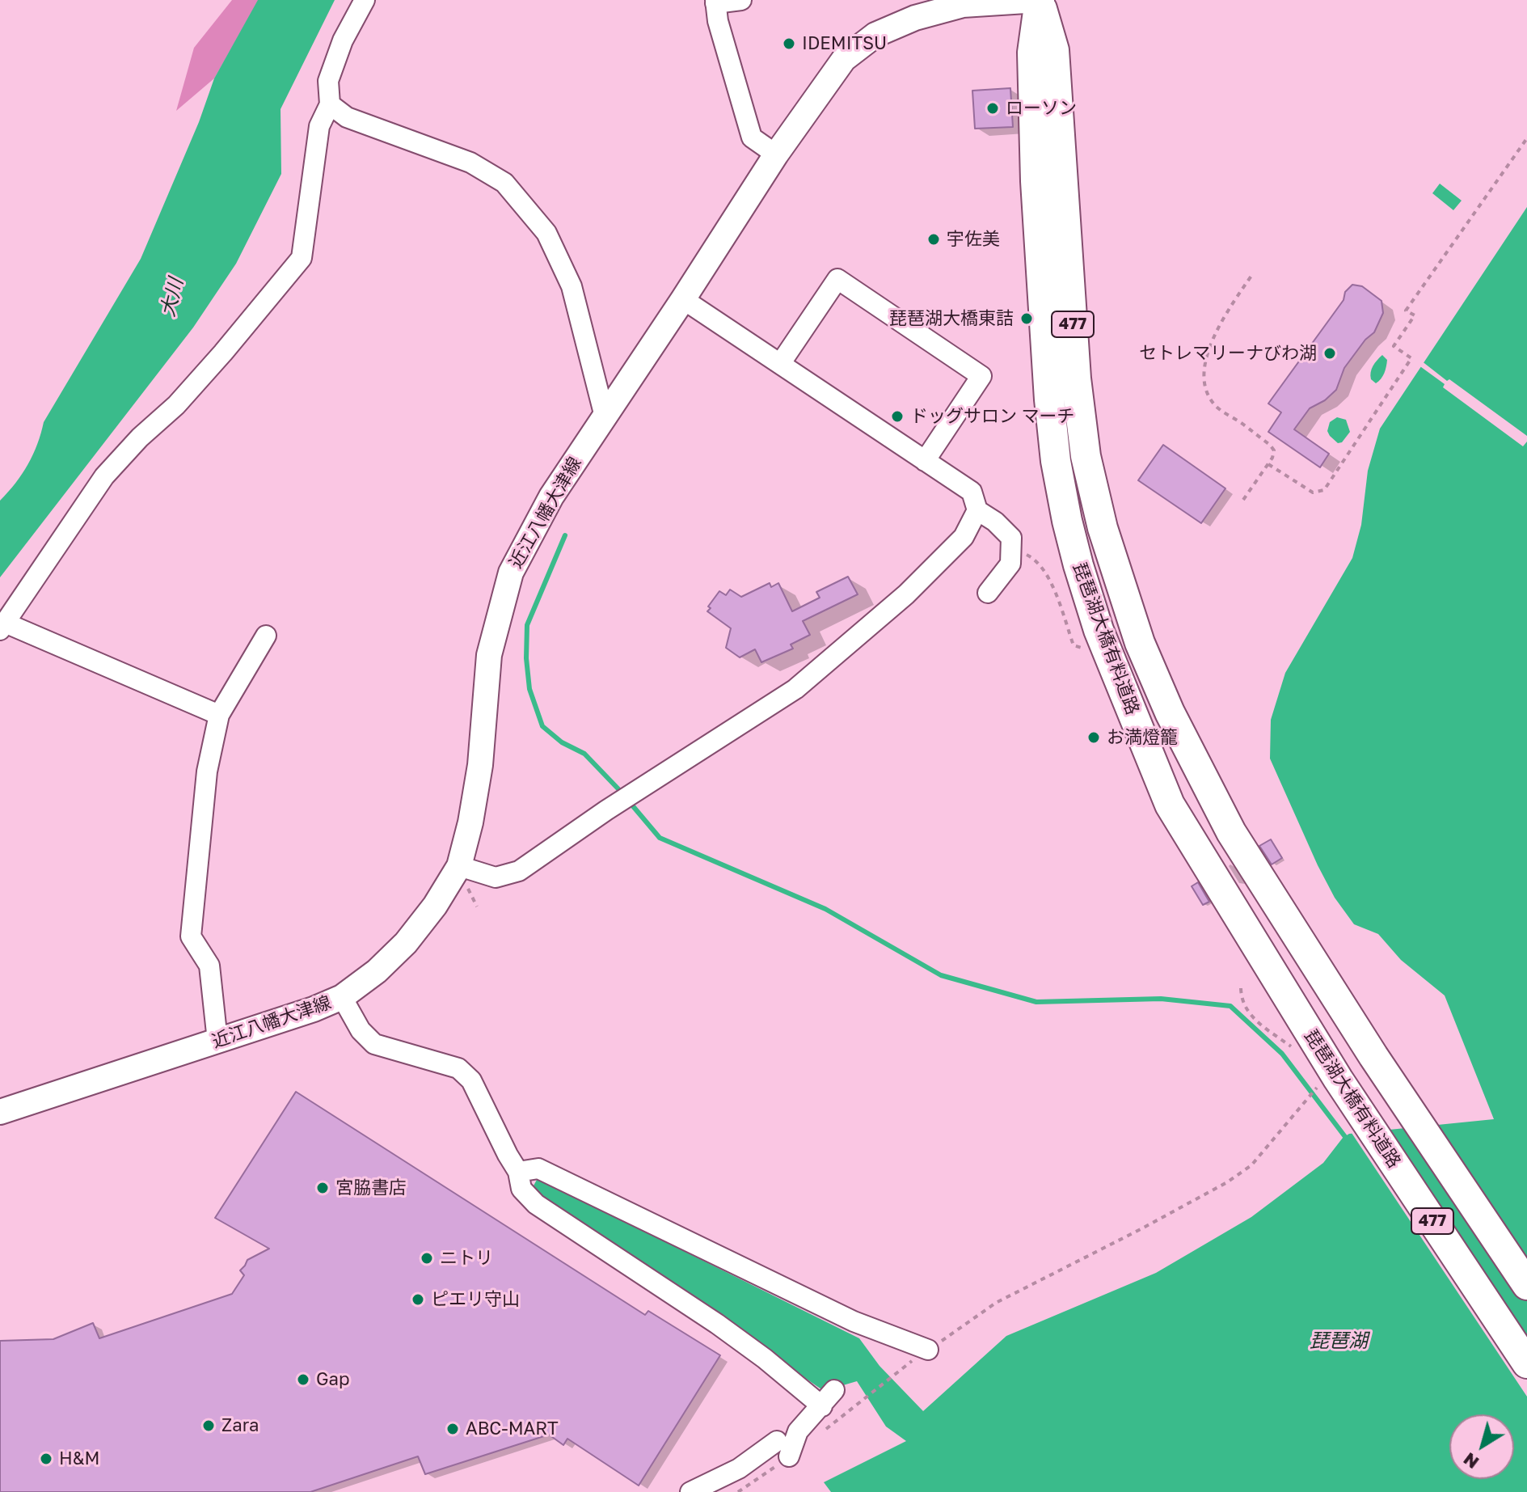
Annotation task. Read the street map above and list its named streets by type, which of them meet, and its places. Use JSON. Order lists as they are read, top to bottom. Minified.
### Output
{"streets":{"highway":["477","琵琶湖大橋有料道路"],"main road":["近江八幡大津線"]},"water":["大川","琵琶湖"],"places":["IDEMITSU","ローソン","宇佐美","琵琶湖大橋東詰","セトレマリーナびわ湖","ドッグサロン マーチ","お満燈籠","宮脇書店","ニトリ","ピエリ守山","Gap","Zara","ABC-MART","H&M"],"north":"bottom left"}
